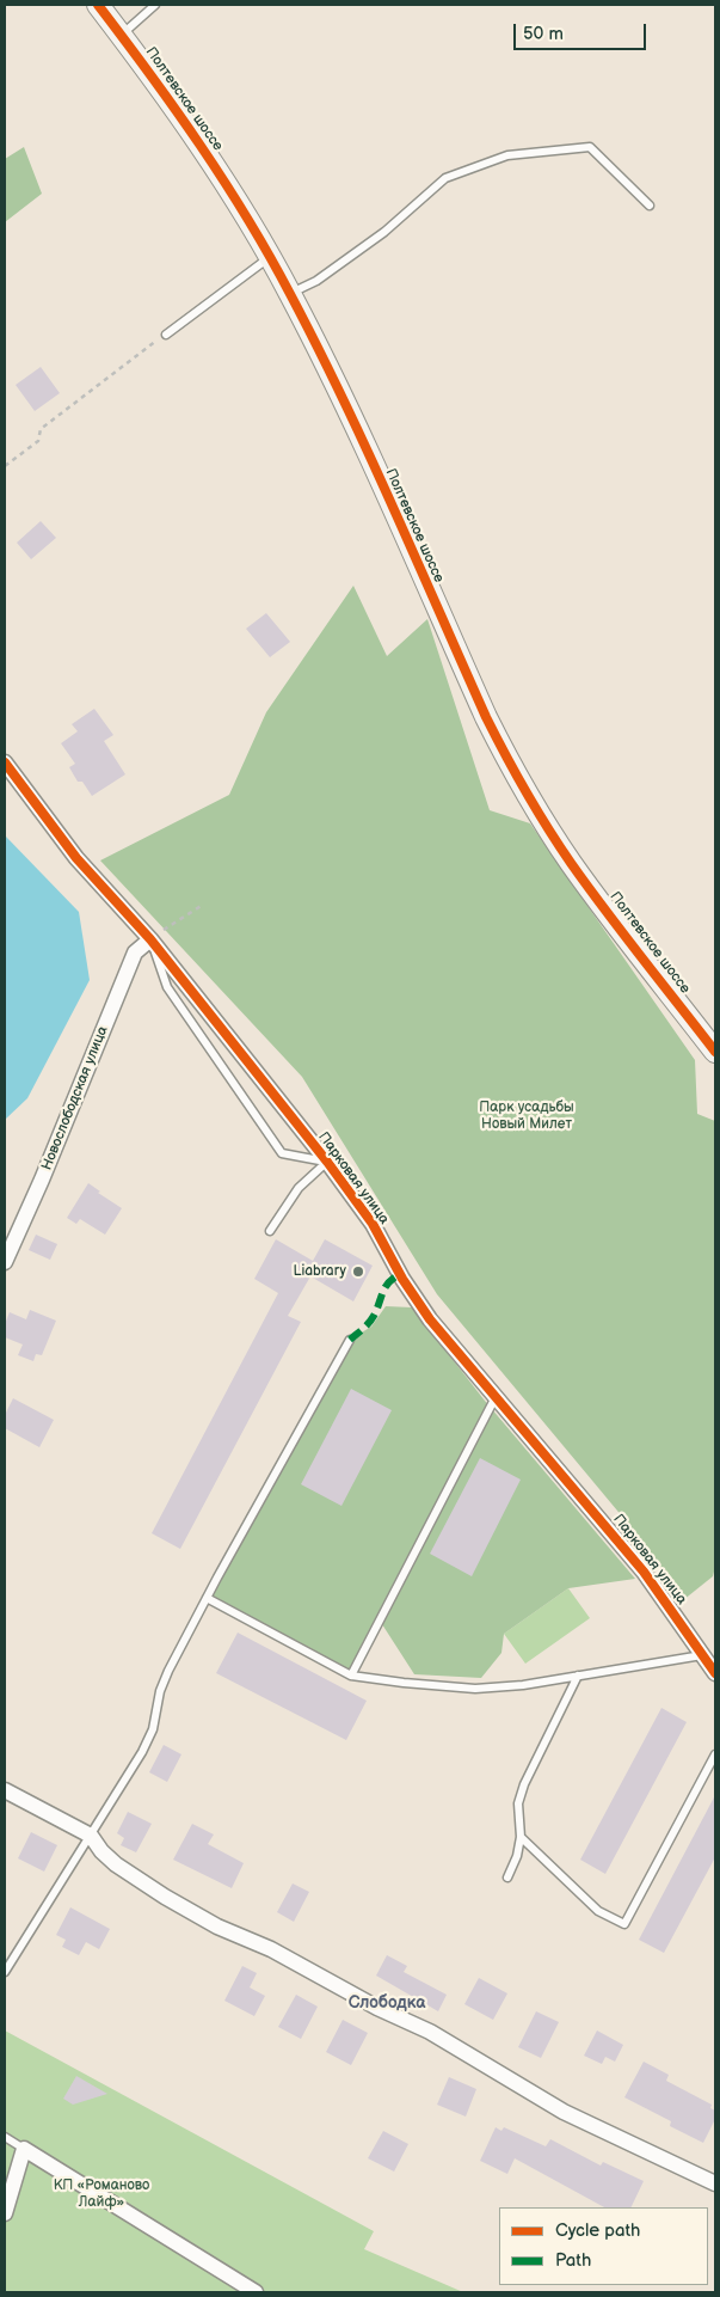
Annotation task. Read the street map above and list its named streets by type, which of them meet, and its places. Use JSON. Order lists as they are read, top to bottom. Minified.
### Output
{"streets":{"street":["Полтевское шоссе","Новослободская улица","Парковая улица"]},"crossings":[["Новослободская улица","Парковая улица"]],"districts":["Слободка"],"parks":["Парк усадьбы Новый Милет","КП «Романово Лайф»"],"places":["Liabrary"],"legend":["Cycle path","Path"],"scale_bar":"50 m"}
